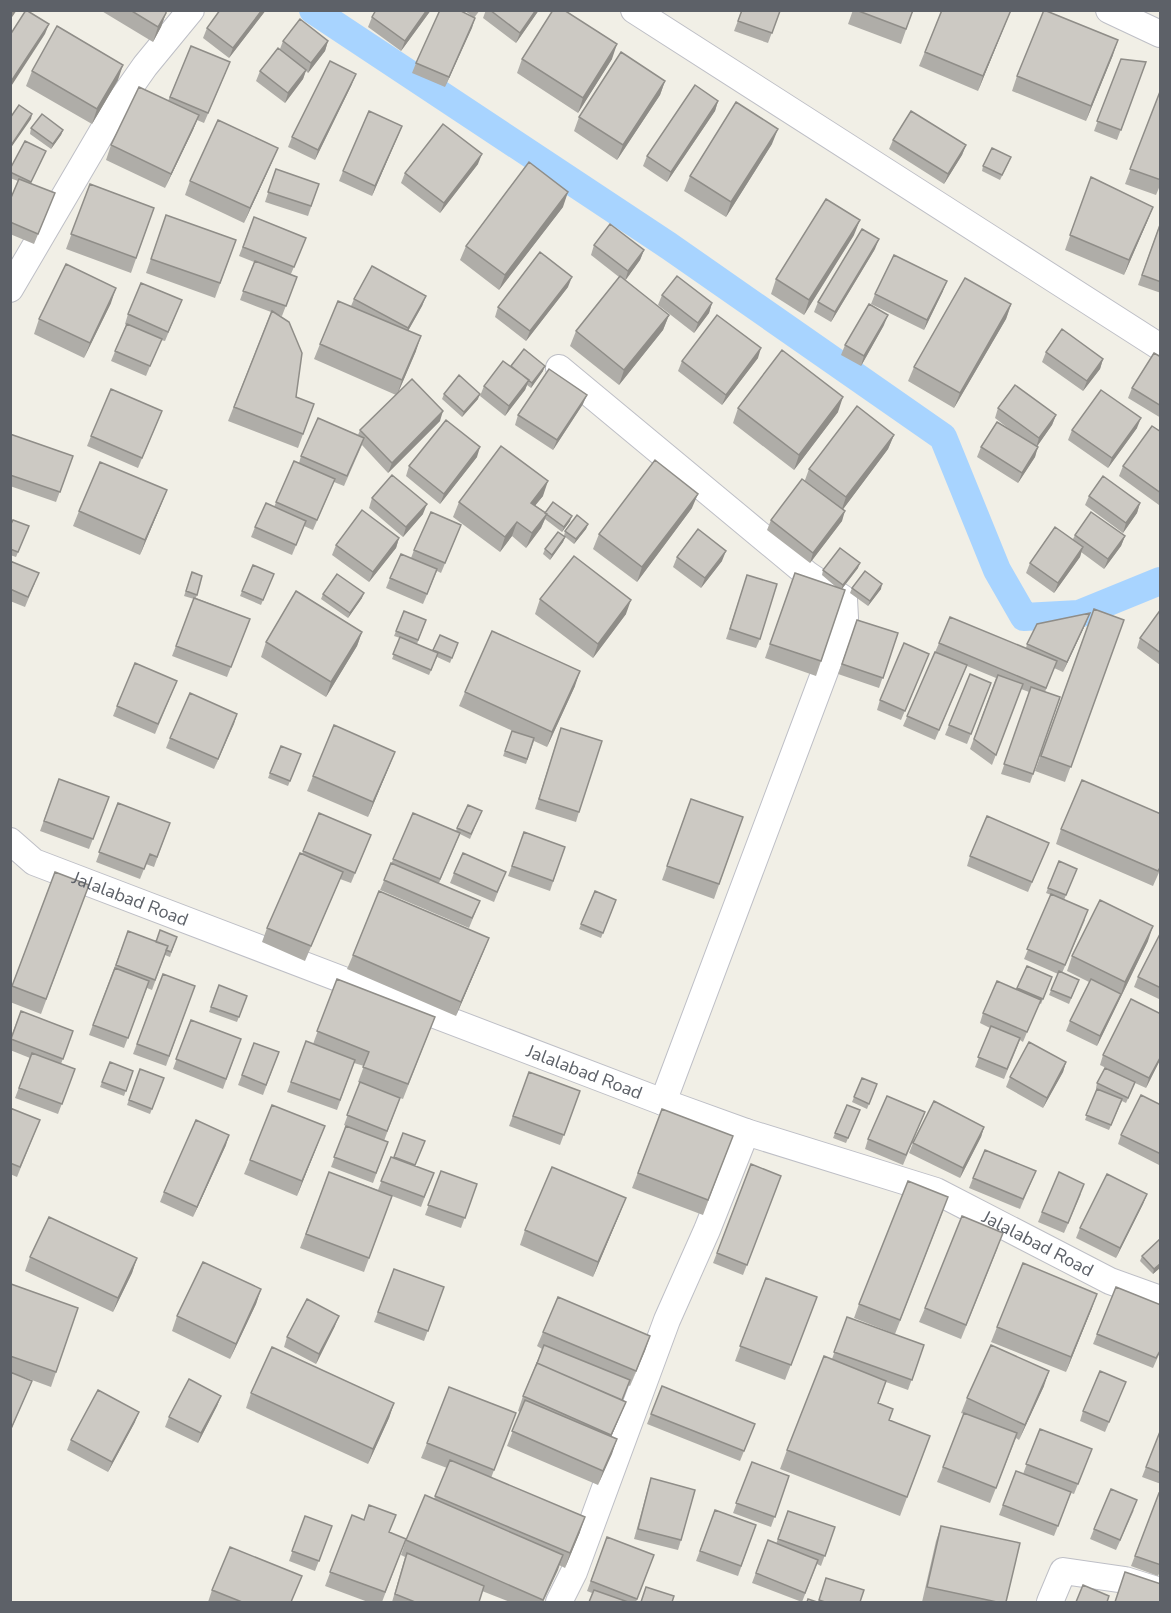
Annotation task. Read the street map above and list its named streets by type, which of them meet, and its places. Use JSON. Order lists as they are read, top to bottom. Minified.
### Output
{"streets":{"street":["Jalalabad Road"]}}
